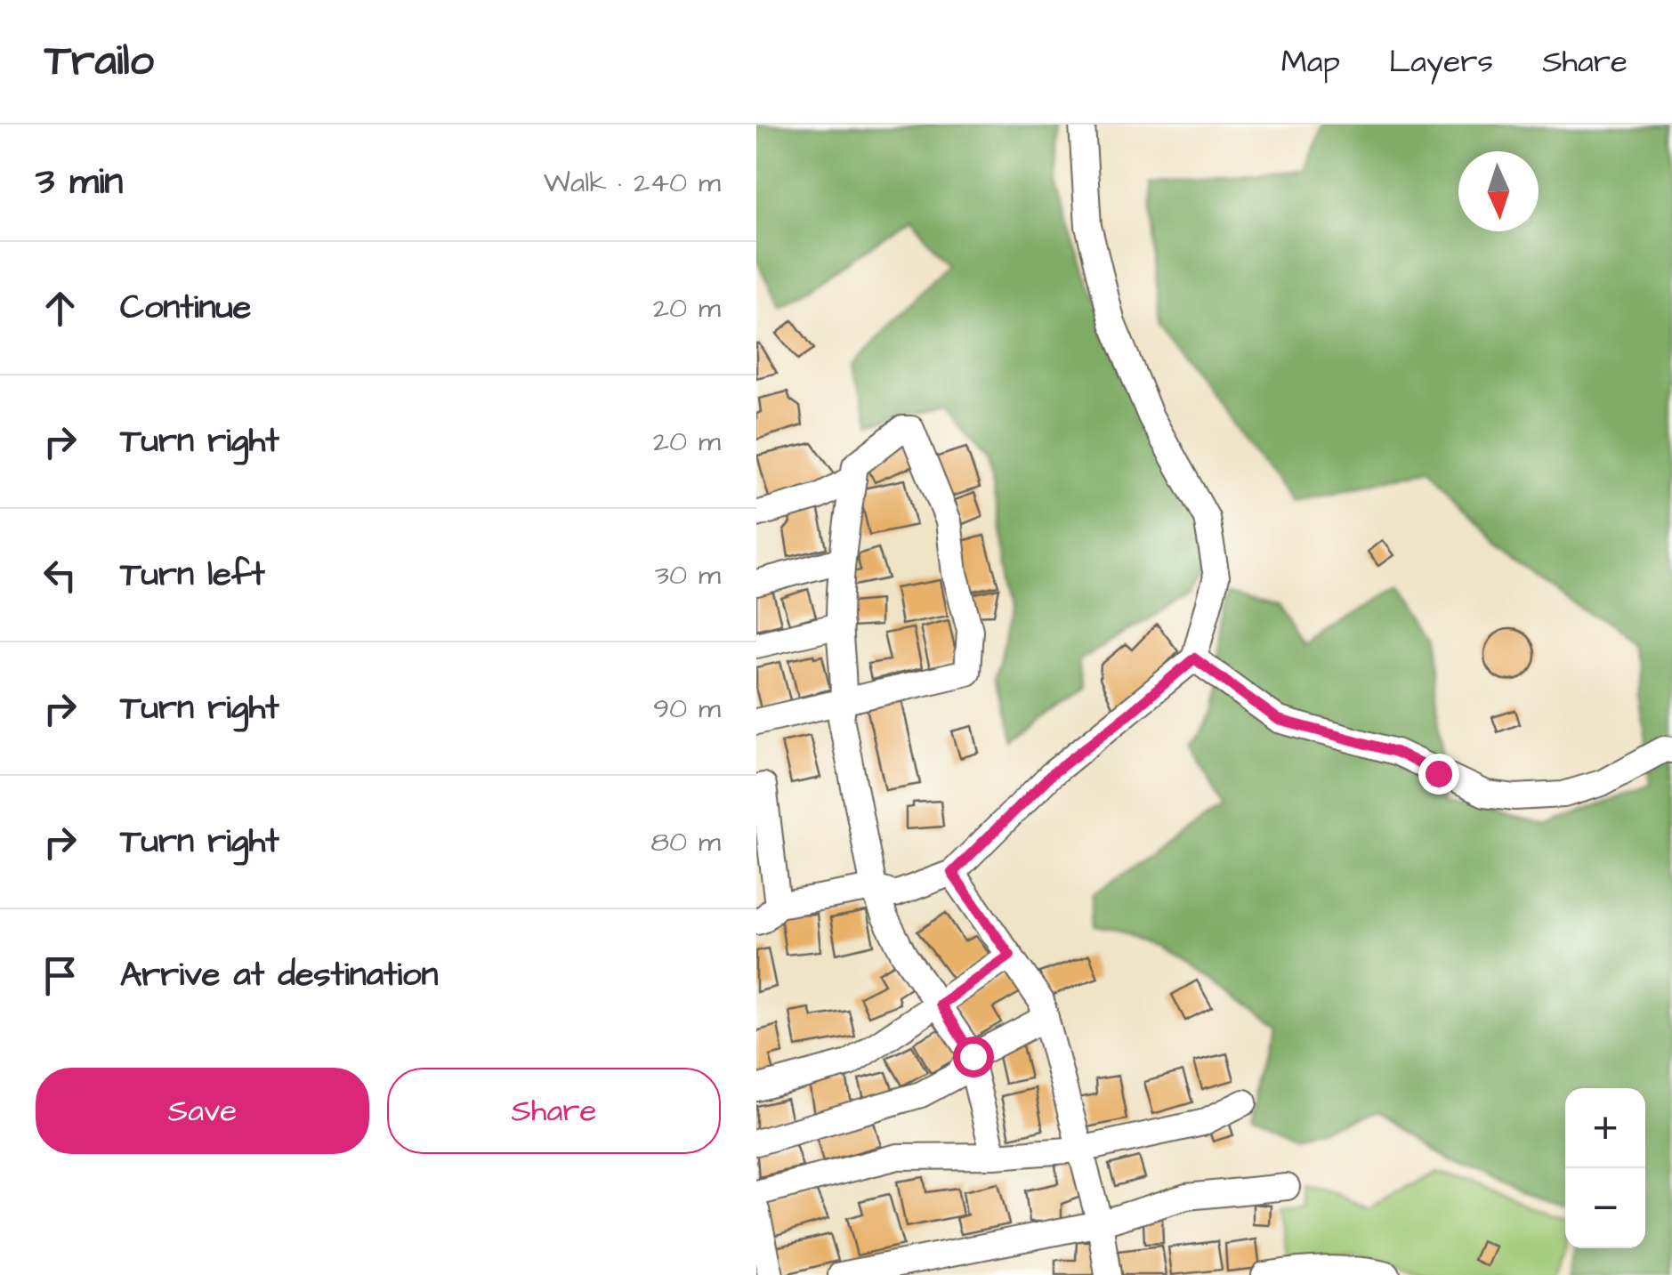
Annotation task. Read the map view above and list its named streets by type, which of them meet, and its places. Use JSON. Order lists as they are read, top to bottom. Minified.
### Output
{"north":"bottom","page":{"header":"Trailo","nav":["Map","Layers","Share"],"heading":["3 min","Walk · 240 m"],"list":[["Continue","20 m"],["Turn right","20 m"],["Turn left","30 m"],["Turn right","90 m"],["Turn right","80 m"],"Arrive at destination"],"buttons":["Save","Share"],"map_buttons":["+","−"]}}
